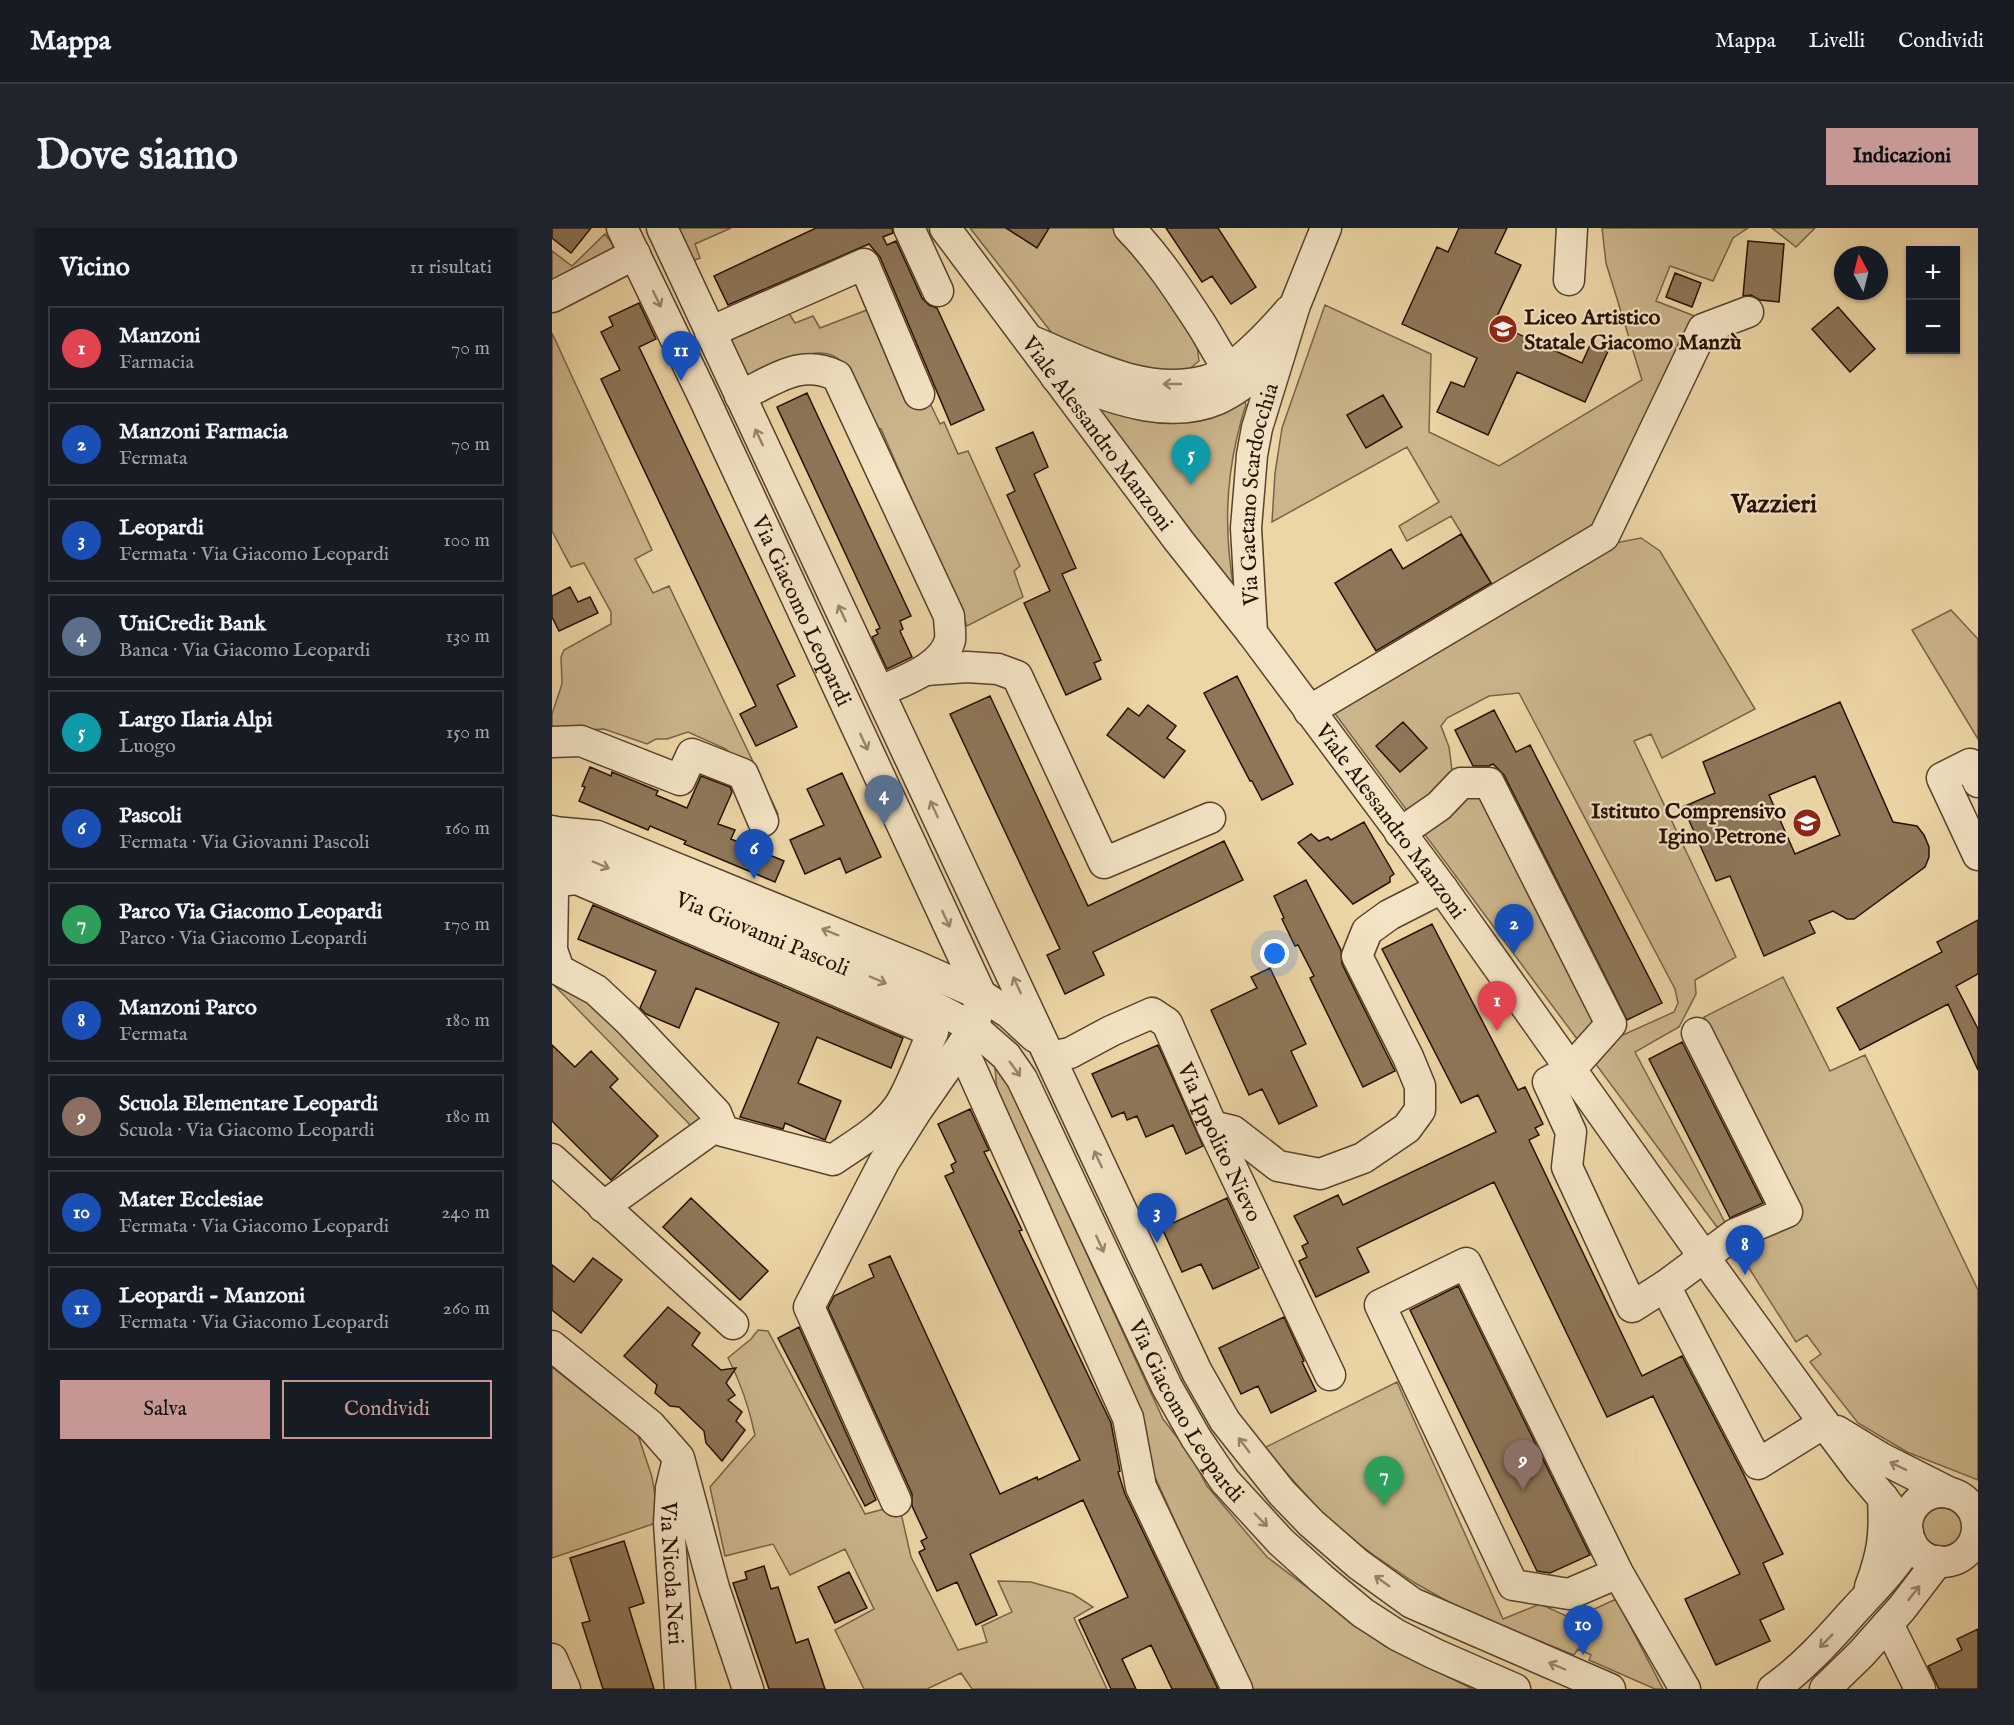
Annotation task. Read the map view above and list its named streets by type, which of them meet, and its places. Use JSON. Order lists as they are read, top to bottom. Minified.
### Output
{"streets":{"street":["Viale Alessandro Manzoni","Via Gaetano Scardocchia","Via Giacomo Leopardi","Via Giovanni Pascoli","Via Ippolito Nievo","Via Nicola Neri"]},"crossings":[["Viale Alessandro Manzoni","Via Gaetano Scardocchia"],["Via Giacomo Leopardi","Via Giovanni Pascoli"],["Via Giacomo Leopardi","Via Ippolito Nievo"]],"districts":["Vazzieri"],"places":{"school or university":["Liceo Artistico Statale Giacomo Manzù","Istituto Comprensivo Igino Petrone"]},"north":"top","page":{"header":"Mappa","nav":["Mappa","Livelli","Condividi"],"buttons":["Indicazioni",["Salva","Condividi"]],"title":"Dove siamo","heading":["Vicino","11 risultati"],"map_buttons":["+","−"],"list":[{"mark":"1","name":"Manzoni","note":"Farmacia","value":"70 m"},{"mark":"2","name":"Manzoni Farmacia","note":"Fermata","value":"70 m"},{"mark":"3","name":"Leopardi","note":"Fermata · Via Giacomo Leopardi","value":"100 m"},{"mark":"4","name":"UniCredit Bank","note":"Banca · Via Giacomo Leopardi","value":"130 m"},{"mark":"5","name":"Largo Ilaria Alpi","note":"Luogo","value":"150 m"},{"mark":"6","name":"Pascoli","note":"Fermata · Via Giovanni Pascoli","value":"160 m"},{"mark":"7","name":"Parco Via Giacomo Leopardi","note":"Parco · Via Giacomo Leopardi","value":"170 m"},{"mark":"8","name":"Manzoni Parco","note":"Fermata","value":"180 m"},{"mark":"9","name":"Scuola Elementare Leopardi","note":"Scuola · Via Giacomo Leopardi","value":"180 m"},{"mark":"10","name":"Mater Ecclesiae","note":"Fermata · Via Giacomo Leopardi","value":"240 m"},{"mark":"11","name":"Leopardi - Manzoni","note":"Fermata · Via Giacomo Leopardi","value":"260 m"}],"pins":["11","5","4","6","2","1","3","8","9","7","10"]}}
